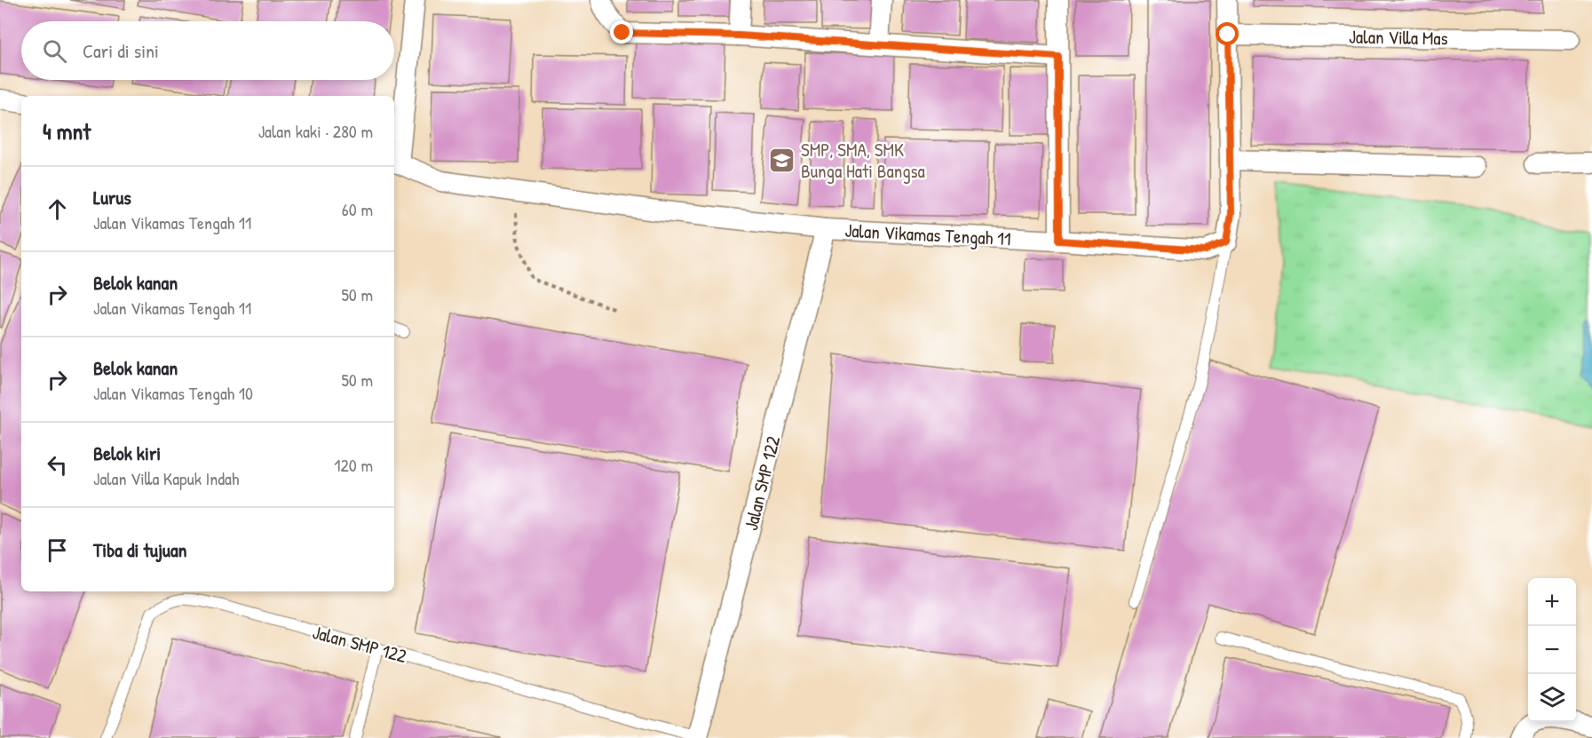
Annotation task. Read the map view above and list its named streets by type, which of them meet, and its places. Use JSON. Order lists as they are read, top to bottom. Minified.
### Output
{"streets":{"street":["Jalan Villa Mas","Jalan Vikamas Tengah 11","Jalan SMP 122"]},"crossings":[["Jalan Vikamas Tengah 11","Jalan SMP 122"]],"places":{"school or university":["SMP, SMA, SMK Bunga Hati Bangsa"]},"page":{"search":"Cari di sini","heading":["4 mnt","Jalan kaki · 280 m"],"list":[["Lurus","Jalan Vikamas Tengah 11","60 m"],["Belok kanan","Jalan Vikamas Tengah 11","50 m"],["Belok kanan","Jalan Vikamas Tengah 10","50 m"],["Belok kiri","Jalan Villa Kapuk Indah","120 m"],"Tiba di tujuan"],"map_buttons":["+","−"]}}
